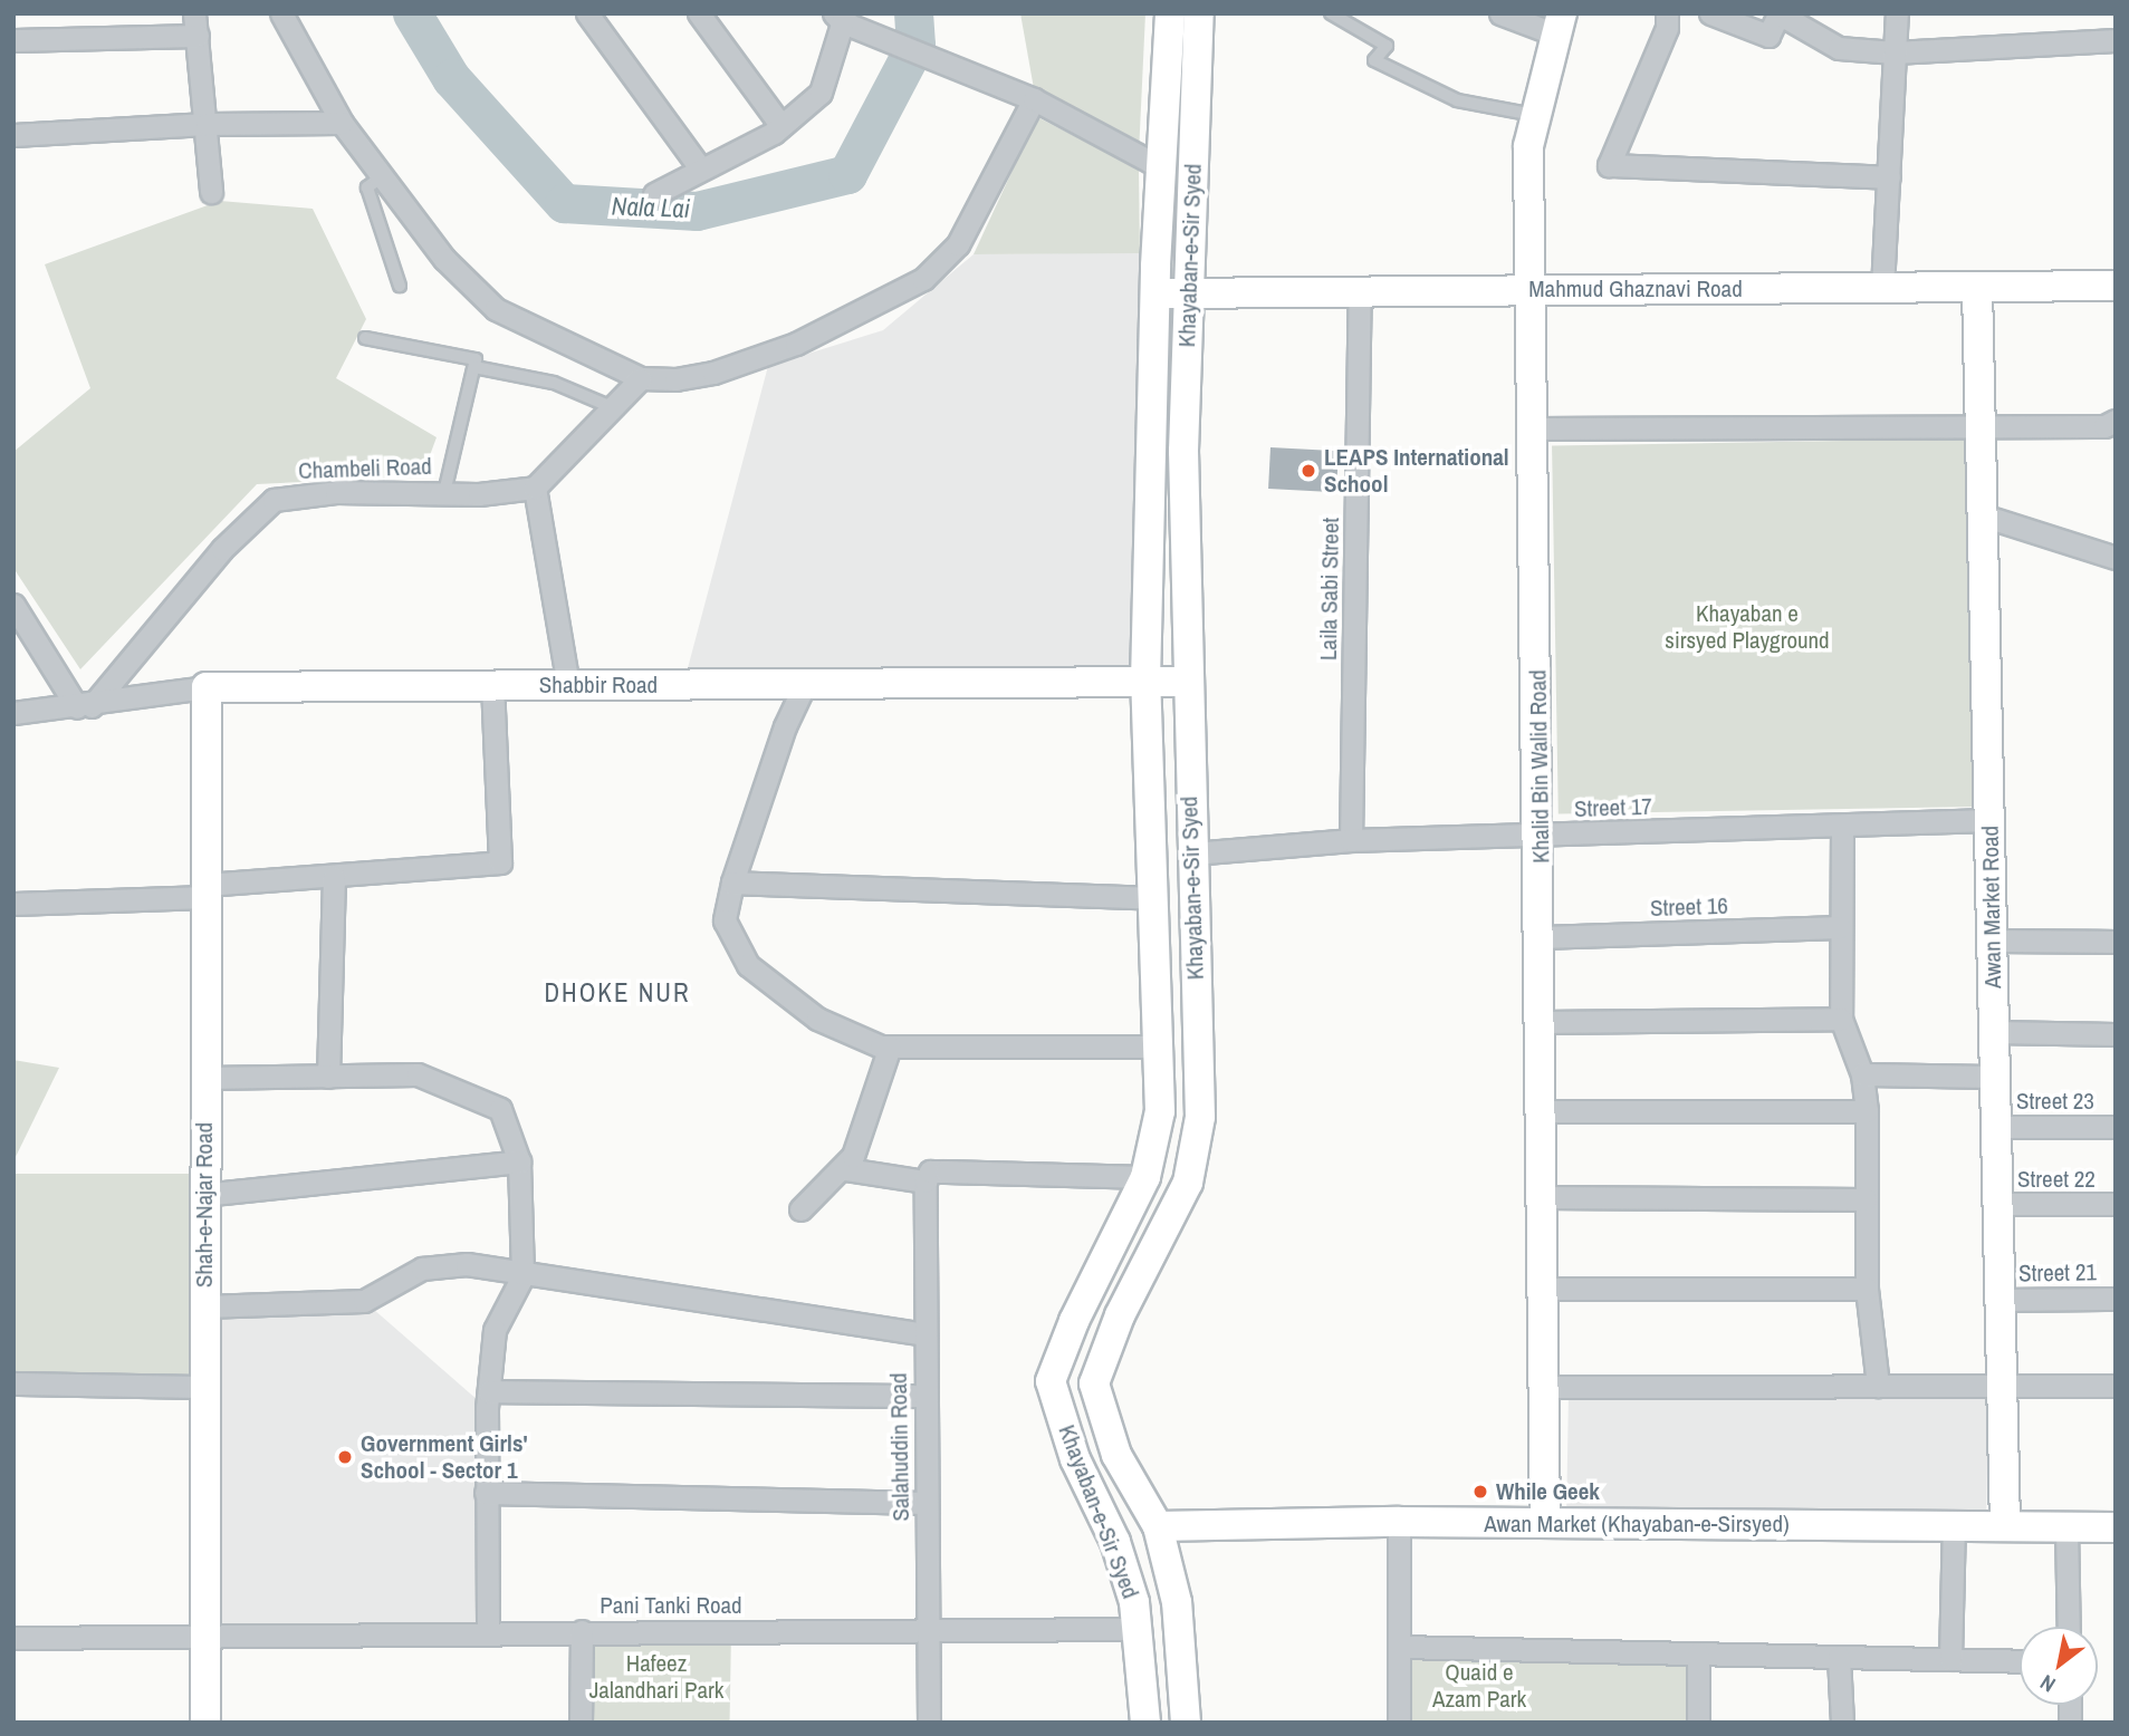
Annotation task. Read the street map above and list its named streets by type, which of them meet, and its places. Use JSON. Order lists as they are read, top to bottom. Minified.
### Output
{"streets":{"street":["Khayaban-e-Sir Syed","Mahmud Ghaznavi Road","Chambeli Road","Laila Sabi Street","Shabbir Road","Khalid Bin Walid Road","Street 17","Street 16","Awan Market Road","Street 23","Street 22","Shah-e-Najar Road","Street 21","Salahuddin Road","Awan Market (Khayaban-e-Sirsyed)","Pani Tanki Road"]},"crossings":[["Khayaban-e-Sir Syed","Mahmud Ghaznavi Road"],["Khayaban-e-Sir Syed","Shabbir Road"],["Khayaban-e-Sir Syed","Street 17"],["Khayaban-e-Sir Syed","Awan Market (Khayaban-e-Sirsyed)"],["Khayaban-e-Sir Syed","Pani Tanki Road"],["Mahmud Ghaznavi Road","Laila Sabi Street"],["Mahmud Ghaznavi Road","Khalid Bin Walid Road"],["Mahmud Ghaznavi Road","Awan Market Road"],["Chambeli Road","Shabbir Road"],["Laila Sabi Street","Street 17"],["Shabbir Road","Shah-e-Najar Road"],["Khalid Bin Walid Road","Street 17"],["Khalid Bin Walid Road","Street 16"],["Khalid Bin Walid Road","Awan Market (Khayaban-e-Sirsyed)"],["Street 17","Awan Market Road"],["Awan Market Road","Street 23"],["Awan Market Road","Street 22"],["Awan Market Road","Street 21"],["Awan Market Road","Awan Market (Khayaban-e-Sirsyed)"],["Shah-e-Najar Road","Pani Tanki Road"],["Salahuddin Road","Pani Tanki Road"]],"districts":["DHOKE NUR"],"water":["Nala Lai"],"parks":["Khayaban e sirsyed Playground","Hafeez Jalandhari Park","Quaid e Azam Park"],"places":["LEAPS International School","Government Girls' School - Sector 1","While Geek"],"north":"bottom left"}
